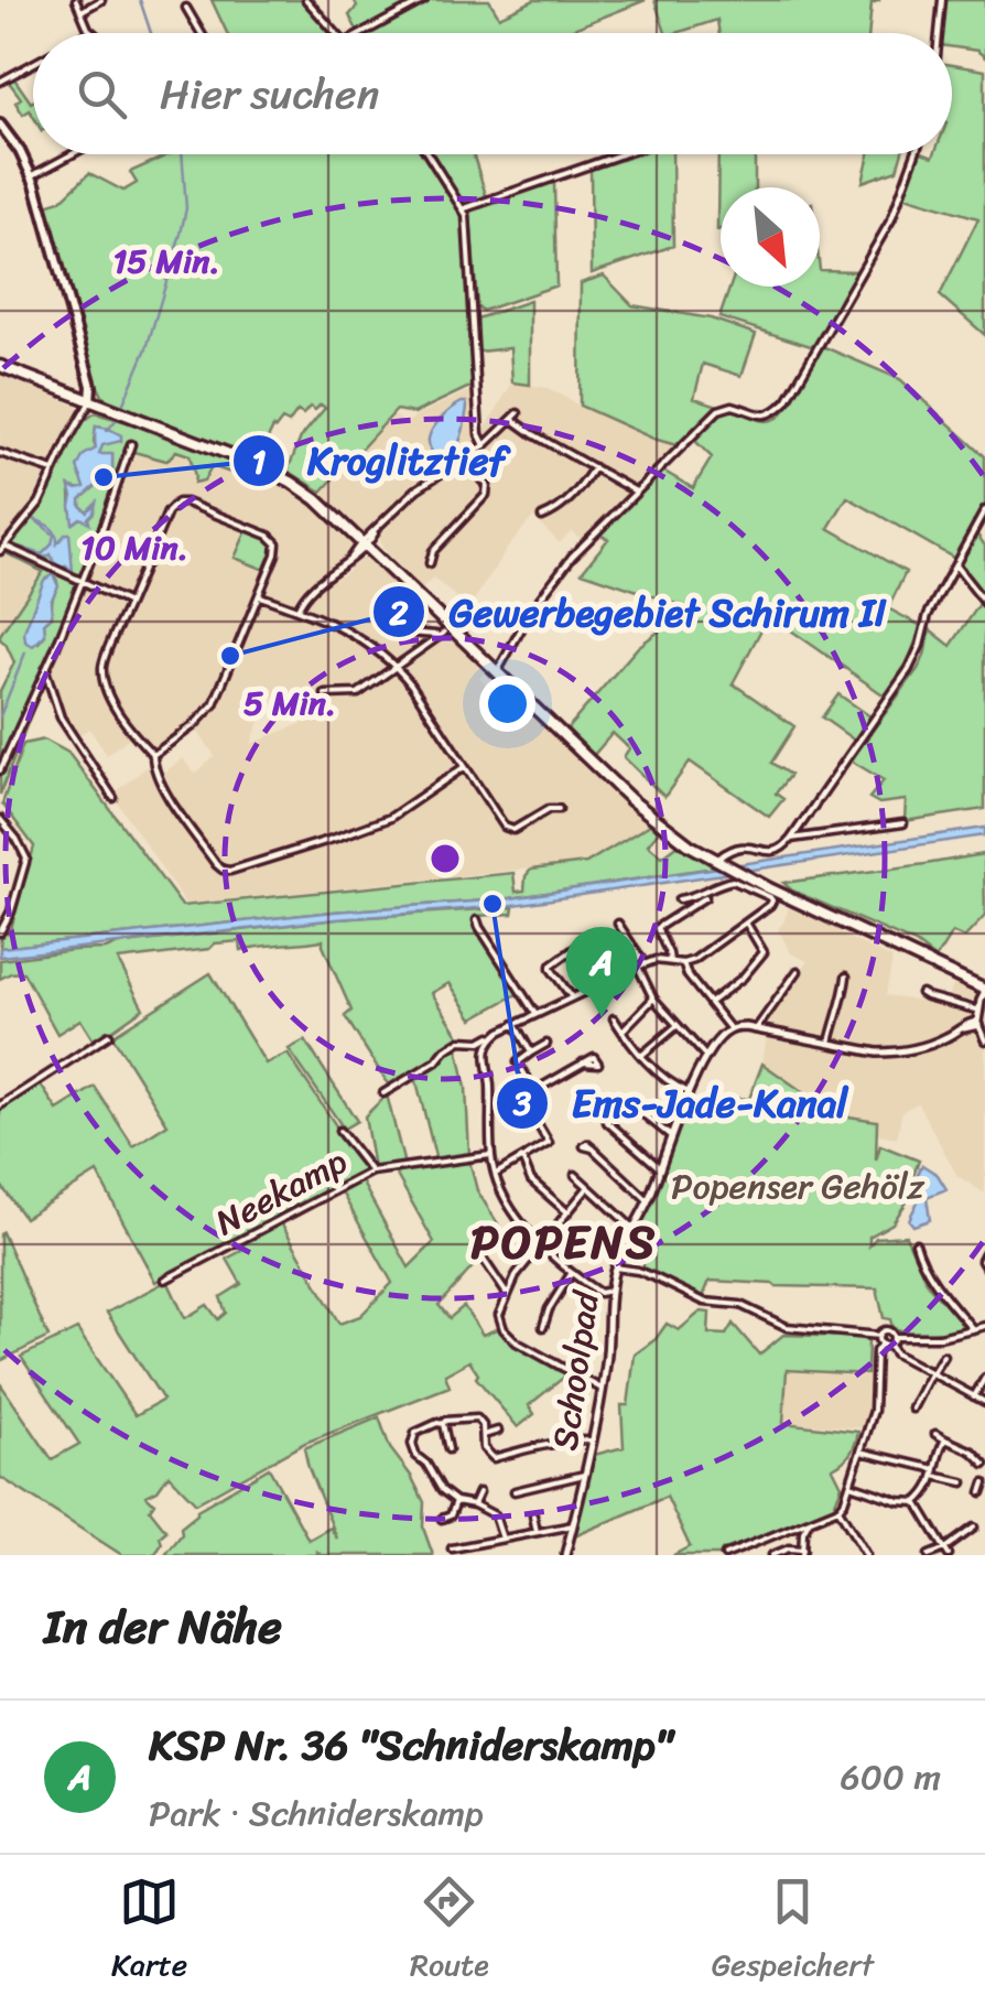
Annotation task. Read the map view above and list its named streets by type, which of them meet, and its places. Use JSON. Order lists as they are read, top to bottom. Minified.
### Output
{"streets":{"street":["Neekamp","Schoolpad"]},"districts":["POPENS"],"parks":["Popenser Gehölz"],"places":["Kroglitztief","Gewerbegebiet Schirum II","Ems-Jade-Kanal"],"north":"bottom right","page":{"search":"Hier suchen","pins":"A","heading":"In der Nähe","list":[{"mark":"A","name":"KSP Nr. 36 \"Schniderskamp\"","note":"Park · Schniderskamp","value":"600 m"}],"nav":["Karte","Route","Gespeichert"]},"rings":["15 Min.","10 Min.","5 Min."]}
